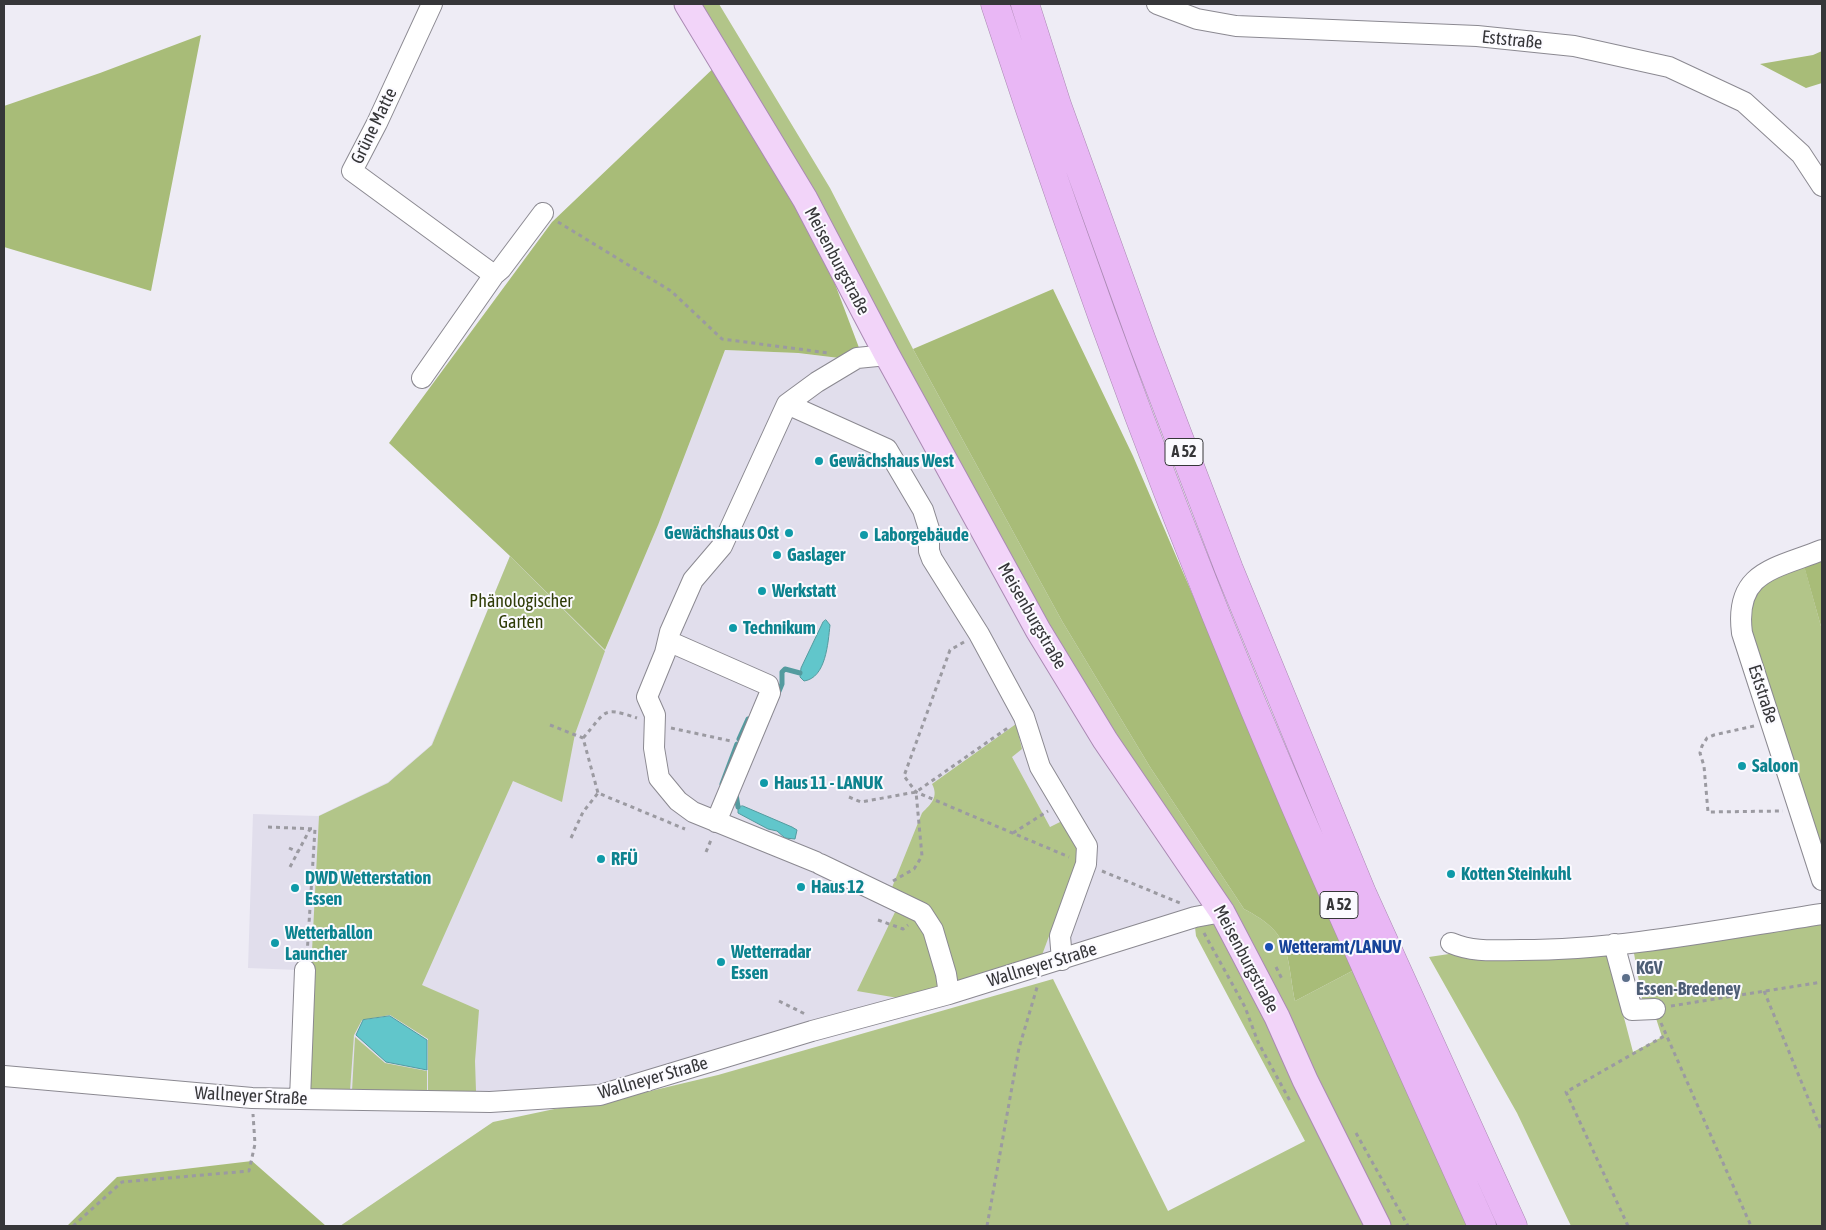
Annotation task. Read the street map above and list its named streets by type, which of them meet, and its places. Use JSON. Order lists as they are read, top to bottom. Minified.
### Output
{"streets":{"highway":["A 52"],"main road":["Meisenburgstraße"],"street":["Eststraße","Grüne Matte","Wallneyer Straße"]},"crossings":[["Meisenburgstraße","Wallneyer Straße"]],"parks":["Phänologischer Garten"],"places":["Gewächshaus West","Gewächshaus Ost","Laborgebäude","Gaslager","Werkstatt","Technikum","Saloon","Haus 11 - LANUK","RFÜ","Kotten Steinkuhl","Haus 12","DWD Wetterstation Essen","Wetterballon Launcher","Wetteramt/LANUV","Wetterradar Essen","KGV Essen-Bredeney"]}
